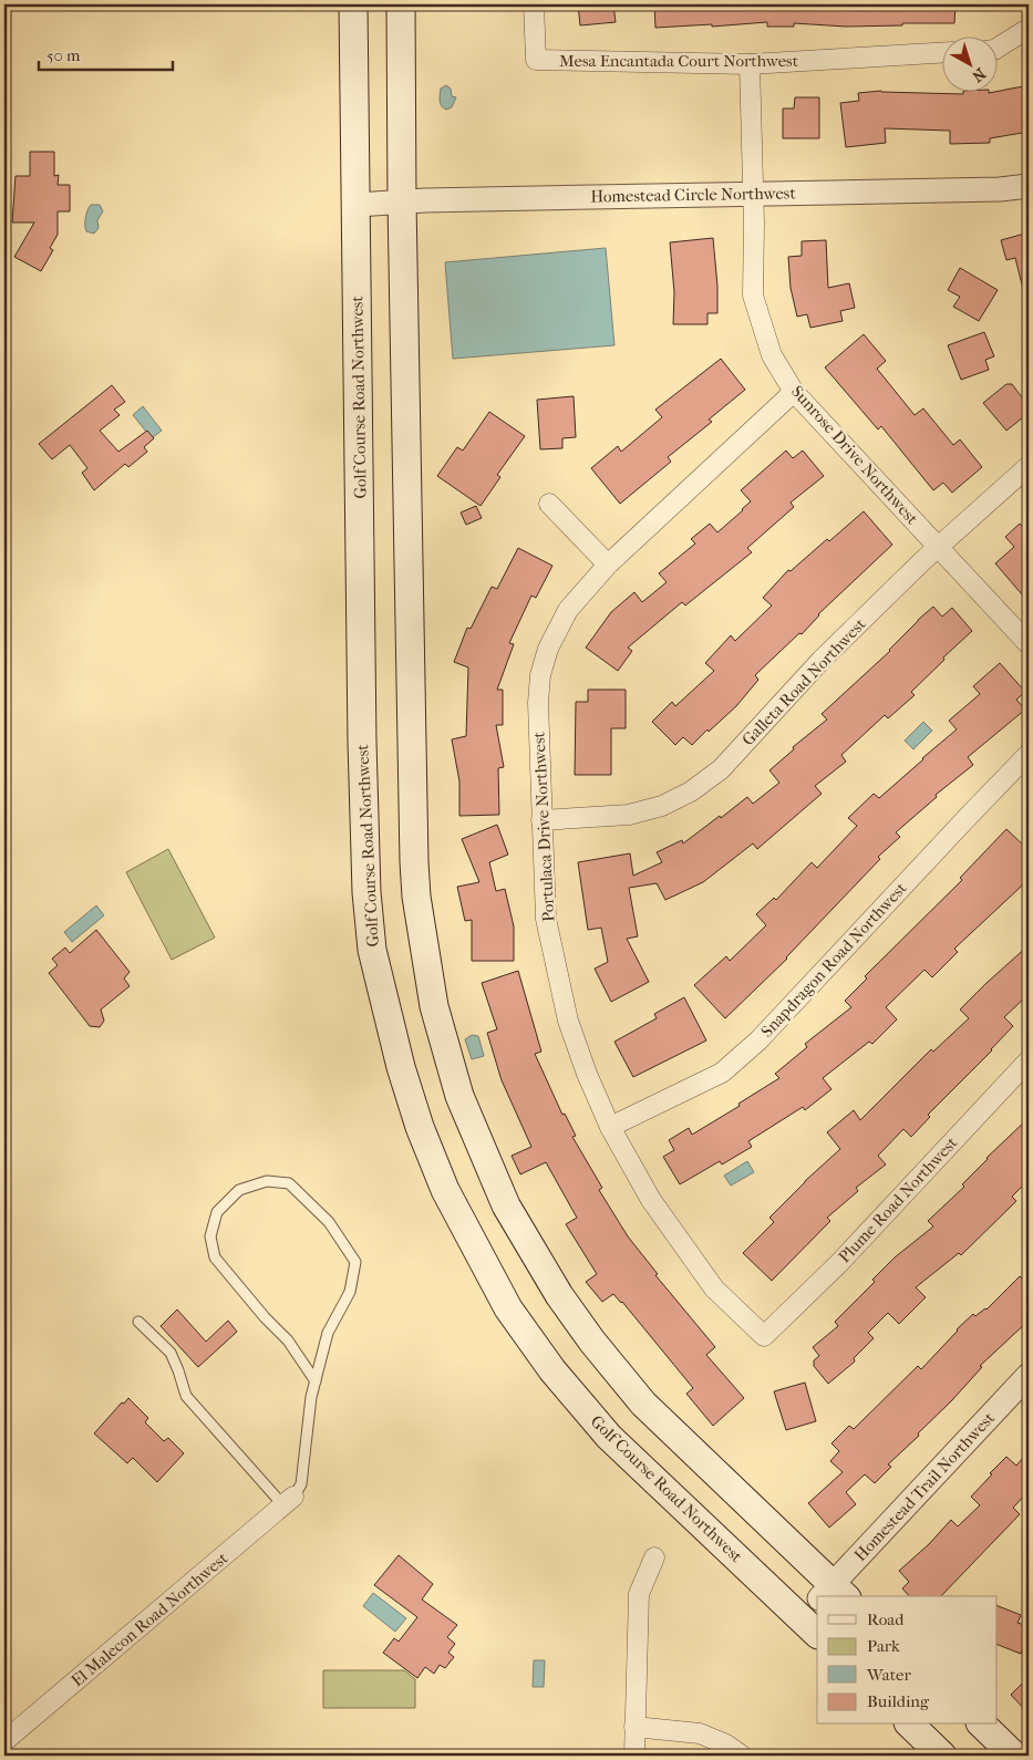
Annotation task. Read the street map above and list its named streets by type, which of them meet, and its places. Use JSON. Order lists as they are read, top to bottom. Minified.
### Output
{"streets":{"main road":["Golf Course Road Northwest"],"street":["Mesa Encantada Court Northwest","Homestead Circle Northwest","Sunrose Drive Northwest","Galleta Road Northwest","Portulaca Drive Northwest","Snapdragon Road Northwest","Plume Road Northwest","Homestead Trail Northwest","El Malecon Road Northwest"]},"crossings":[["Mesa Encantada Court Northwest","Sunrose Drive Northwest"],["Homestead Circle Northwest","Golf Course Road Northwest"],["Homestead Circle Northwest","Sunrose Drive Northwest"],["Sunrose Drive Northwest","Galleta Road Northwest"],["Sunrose Drive Northwest","Portulaca Drive Northwest"],["Galleta Road Northwest","Portulaca Drive Northwest"],["Portulaca Drive Northwest","Snapdragon Road Northwest"],["Portulaca Drive Northwest","Plume Road Northwest"]],"legend":["Road","Park","Water","Building"],"scale_bar":"50 m","north":"bottom right"}
